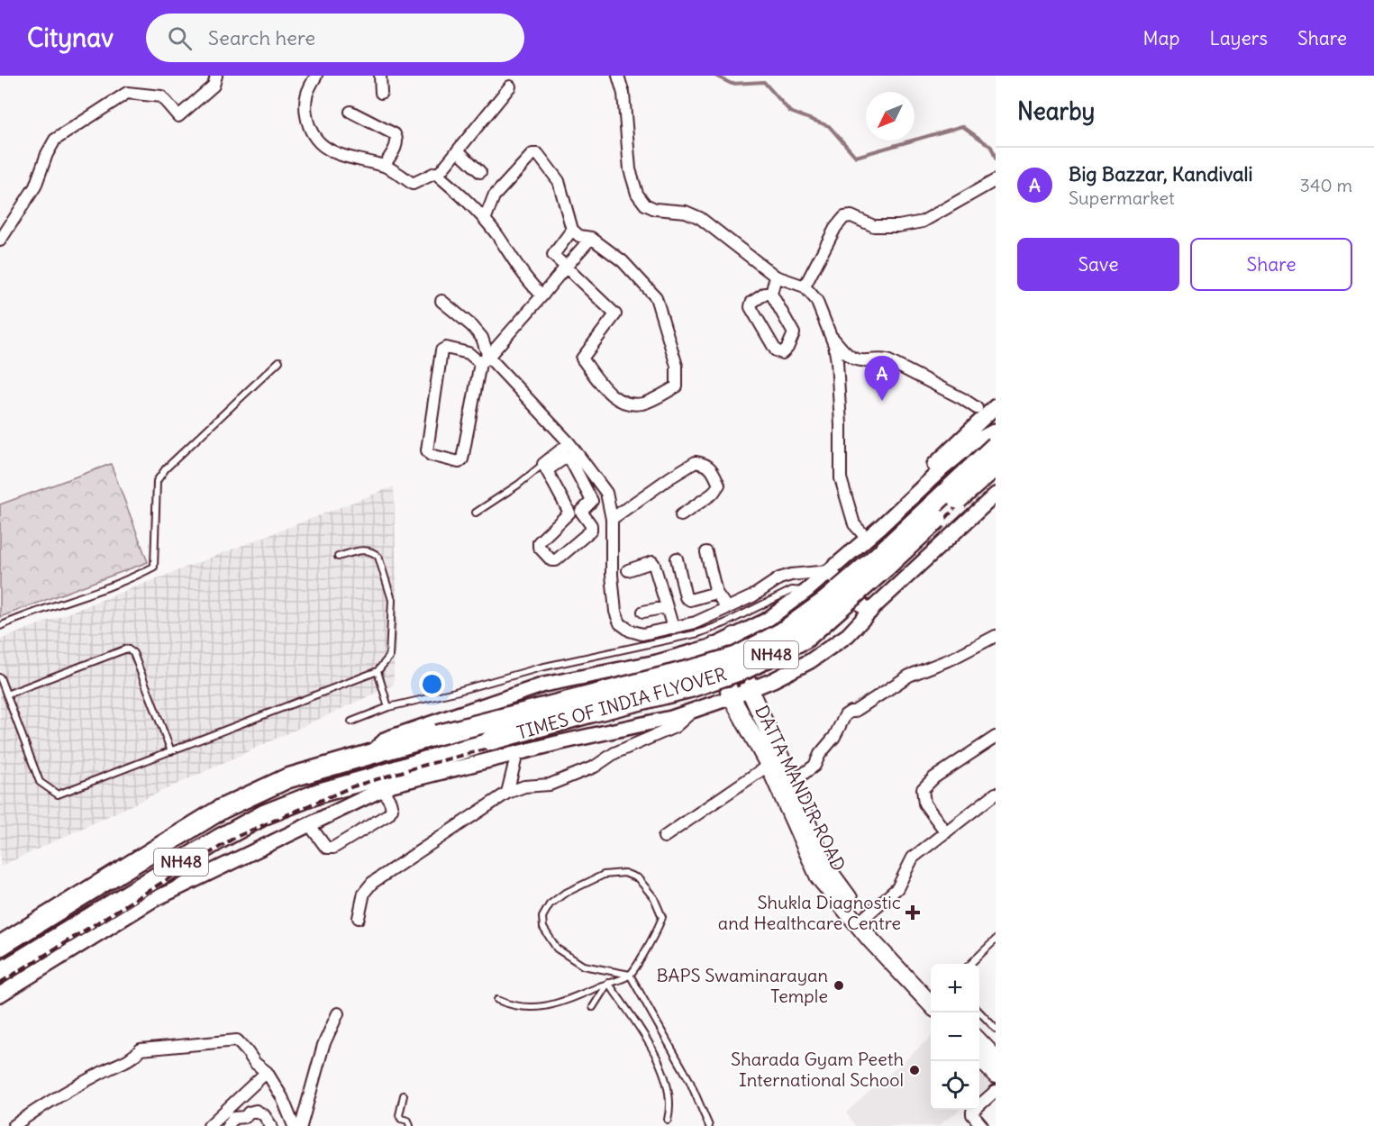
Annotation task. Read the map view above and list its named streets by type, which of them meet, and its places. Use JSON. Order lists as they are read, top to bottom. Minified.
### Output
{"streets":{"highway":["NH48","TIMES OF INDIA FLYOVER"],"main road":["DATTA MANDIR ROAD"]},"crossings":[["NH48","TIMES OF INDIA FLYOVER"]],"places":{"health":["Shukla Diagnostic and Healthcare Centre"],"other":["BAPS Swaminarayan Temple","Sharada Gyam Peeth International School"]},"north":"bottom left","page":{"header":"Citynav","search":"Search here","nav":["Map","Layers","Share"],"heading":"Nearby","list":[{"mark":"A","name":"Big Bazzar, Kandivali","note":"Supermarket","value":"340 m"}],"buttons":["Save","Share"],"pins":"A","map_buttons":["+","−"]}}
